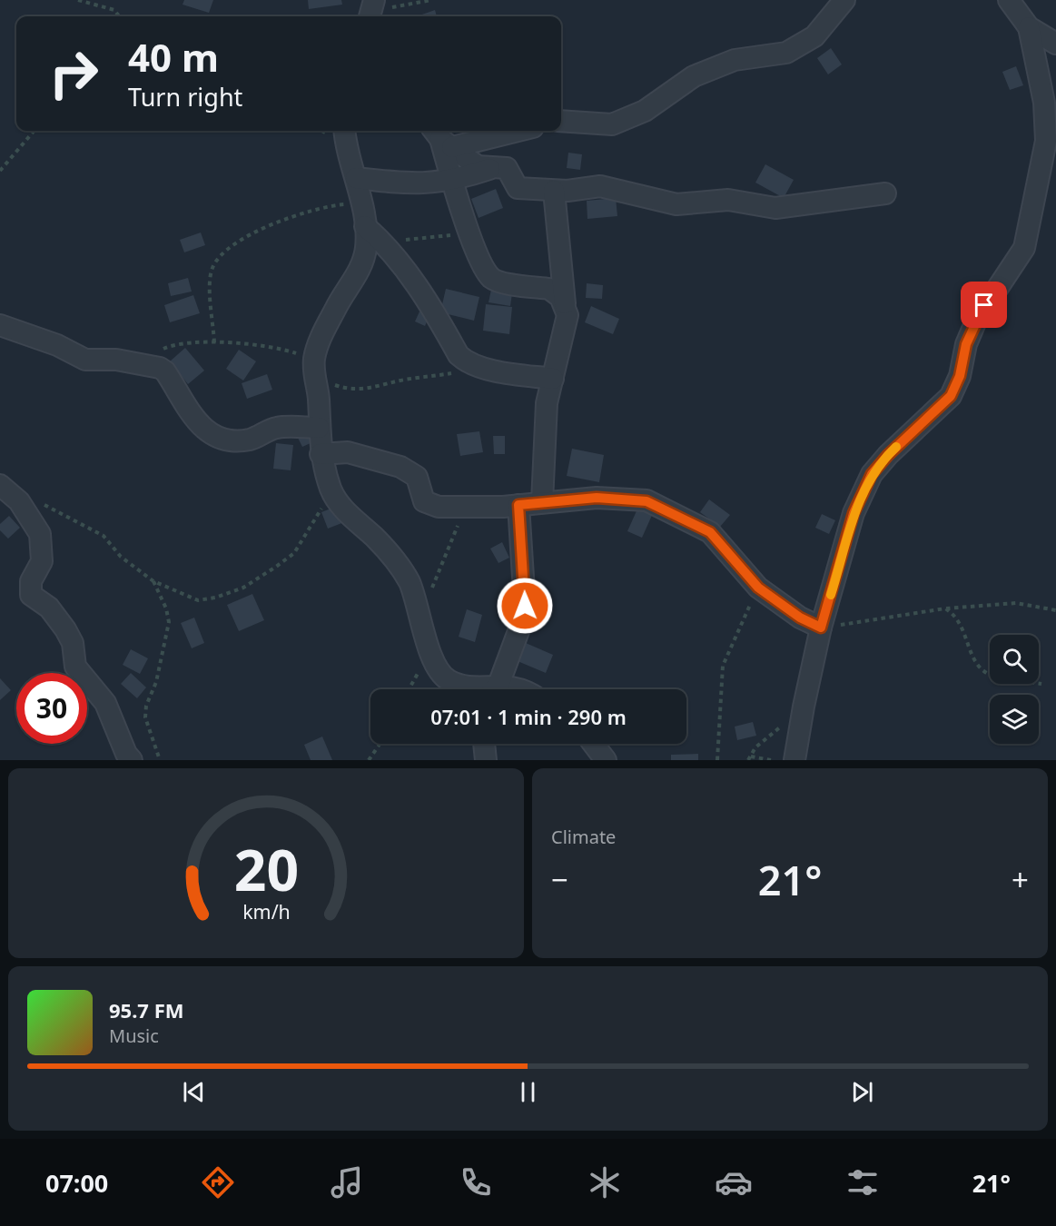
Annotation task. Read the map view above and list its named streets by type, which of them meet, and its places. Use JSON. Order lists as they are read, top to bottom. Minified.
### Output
{"page":{"turn":["40 m","Turn right"],"limit":"30","trip":"07:01 · 1 min · 290 m","tile":"Climate","heat":["−","21°","+"],"song":["95.7 FM","Music"],"tabs":["07:00","21°"],"gauge":["20","km/h"]}}
